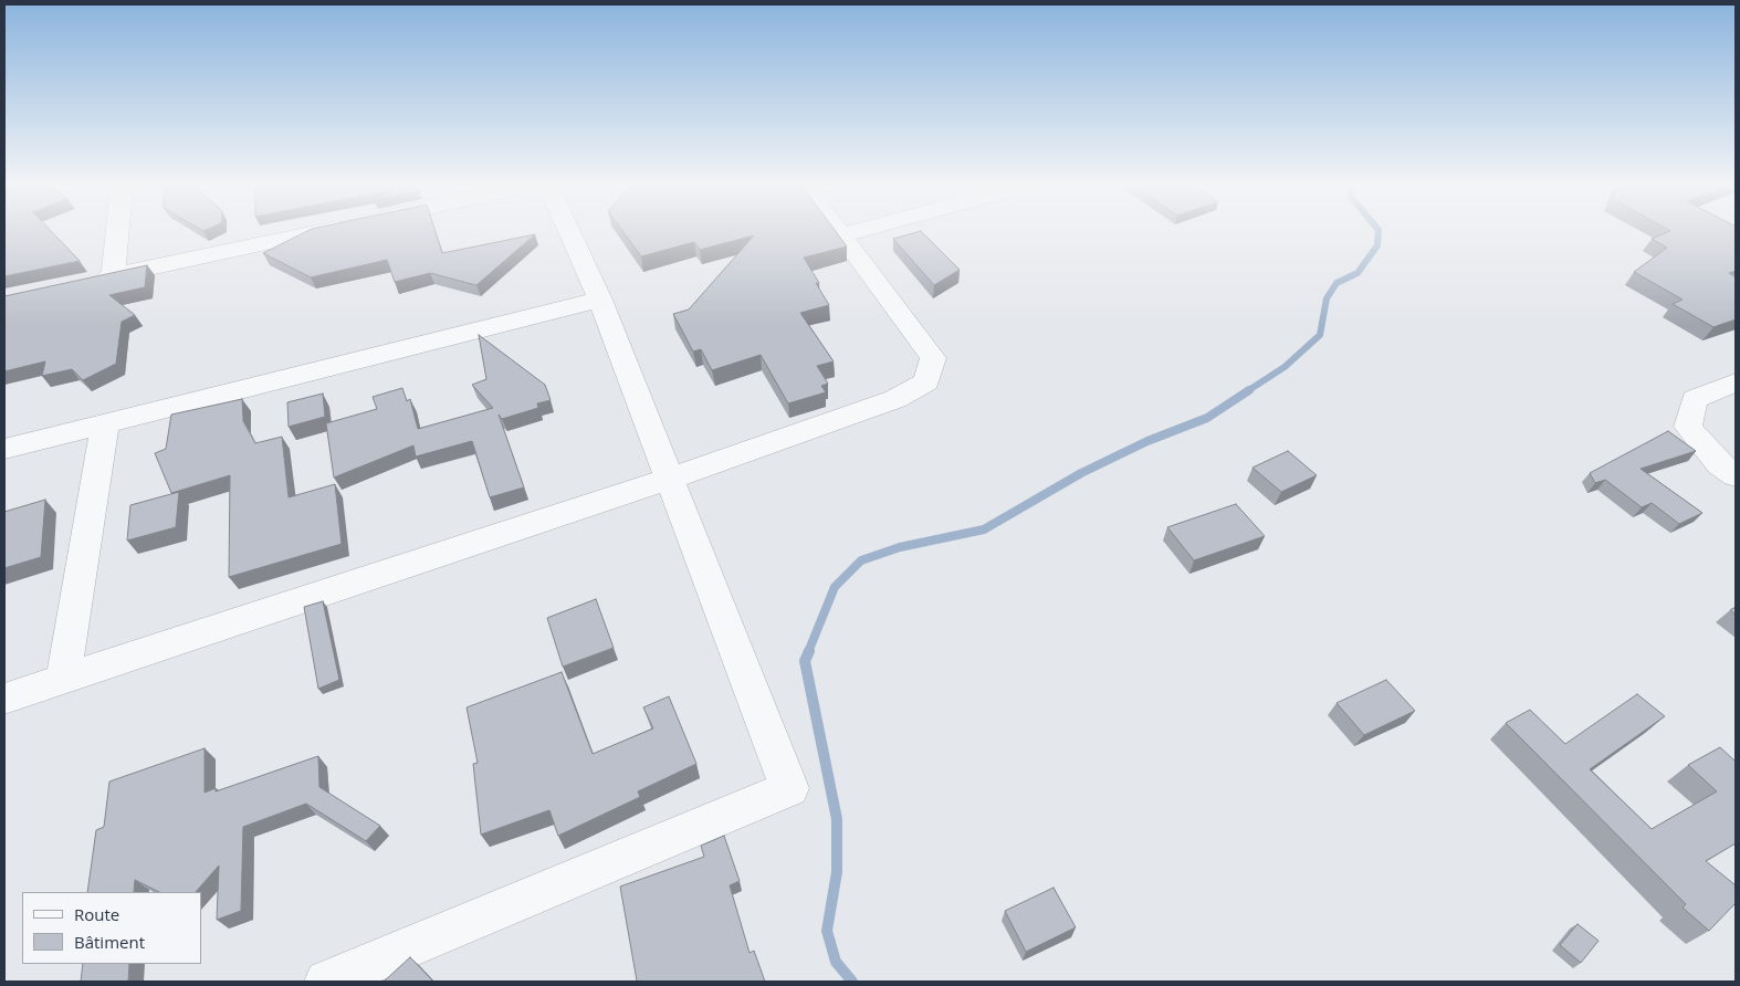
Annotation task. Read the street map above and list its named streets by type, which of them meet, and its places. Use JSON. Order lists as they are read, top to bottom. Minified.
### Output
{"legend":["Route","Bâtiment"]}
